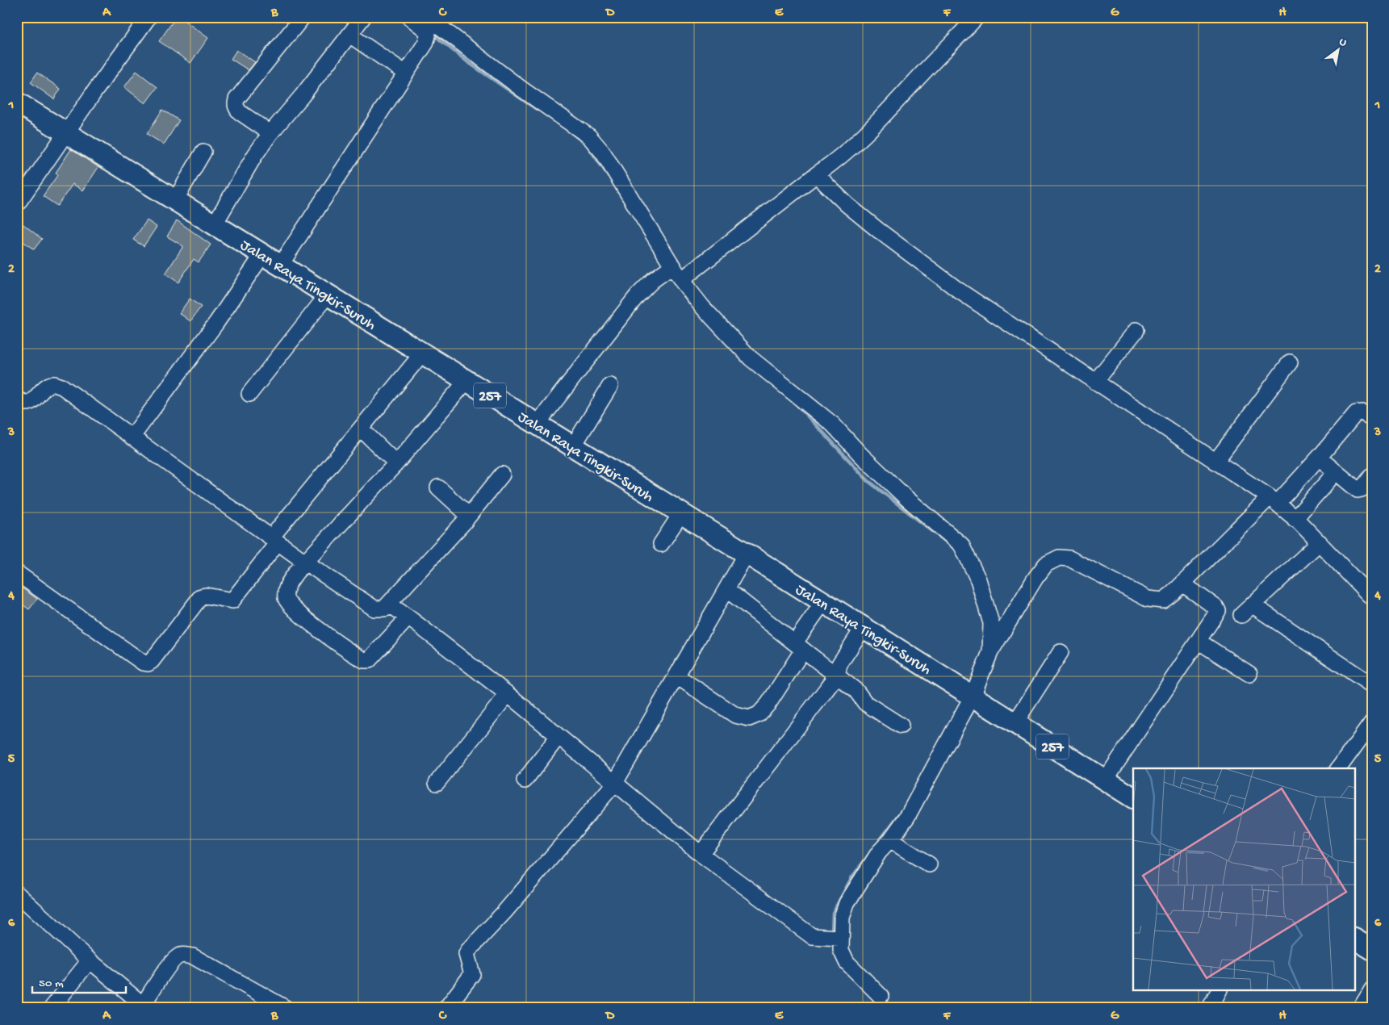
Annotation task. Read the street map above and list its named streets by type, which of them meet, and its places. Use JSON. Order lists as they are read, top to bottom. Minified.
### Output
{"streets":{"main road":["Jalan Raya Tingkir-Suruh","257"]},"scale_bar":"50 m","north":"top right","grid":{"columns":["A","B","C","D","E","F","G","H"],"rows":["1","2","3","4","5","6"]}}
